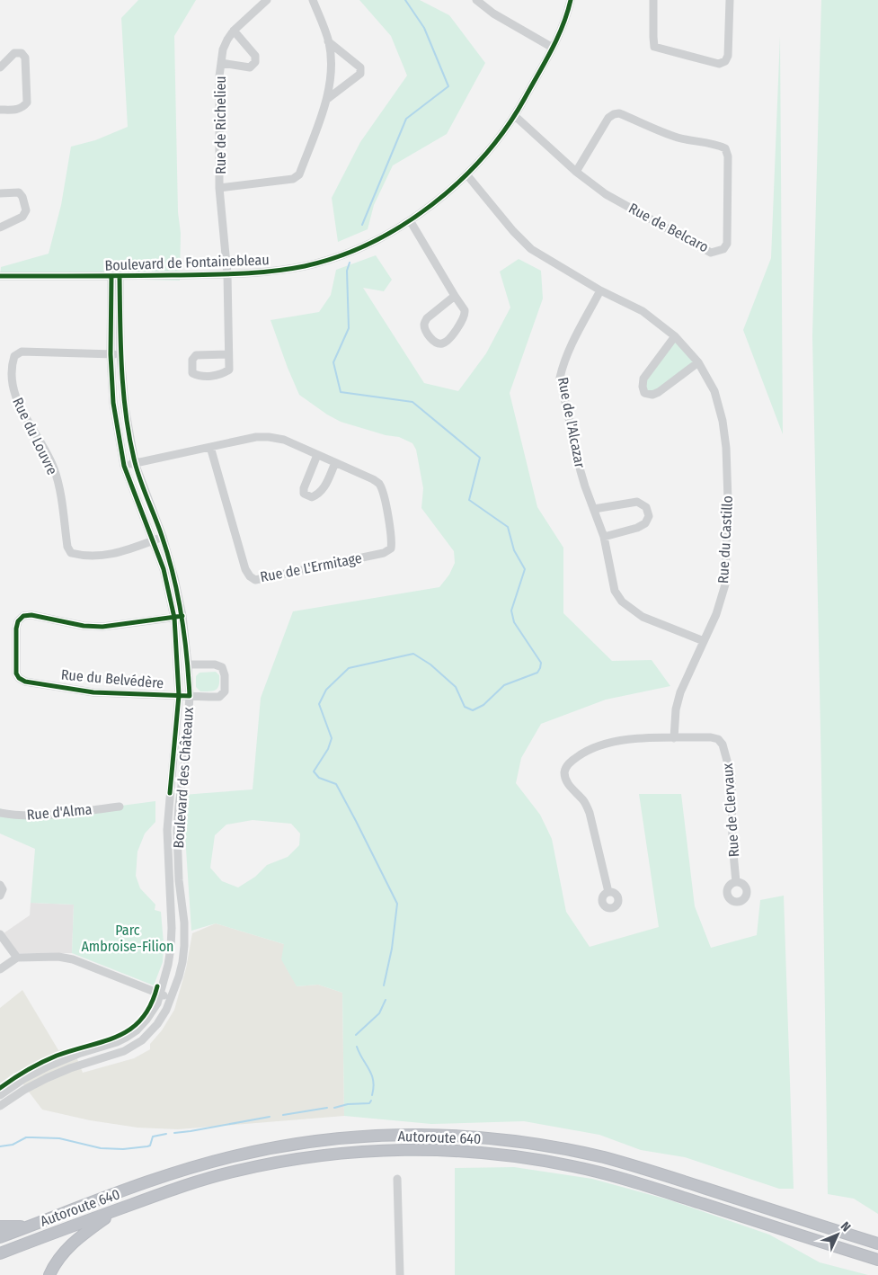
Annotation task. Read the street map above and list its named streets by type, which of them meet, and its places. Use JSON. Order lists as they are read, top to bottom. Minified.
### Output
{"streets":{"highway":["Autoroute 640"],"street":["Rue de Richelieu","Rue de Belcaro","Boulevard de Fontainebleau","Rue de l'Alcazar","Rue du Louvre","Rue du Castillo","Rue de L'Ermitage","Rue du Belvédère","Boulevard des Châteaux","Rue de Clervaux","Rue d'Alma"]},"crossings":[["Rue de Richelieu","Boulevard de Fontainebleau"],["Rue de Belcaro","Boulevard de Fontainebleau"],["Boulevard de Fontainebleau","Rue du Castillo"],["Boulevard de Fontainebleau","Boulevard des Châteaux"],["Rue de l'Alcazar","Rue du Castillo"],["Rue du Louvre","Boulevard des Châteaux"],["Rue du Castillo","Rue de Clervaux"],["Rue de L'Ermitage","Boulevard des Châteaux"],["Rue du Belvédère","Boulevard des Châteaux"]],"parks":["Parc Ambroise-Filion"],"north":"top right"}
